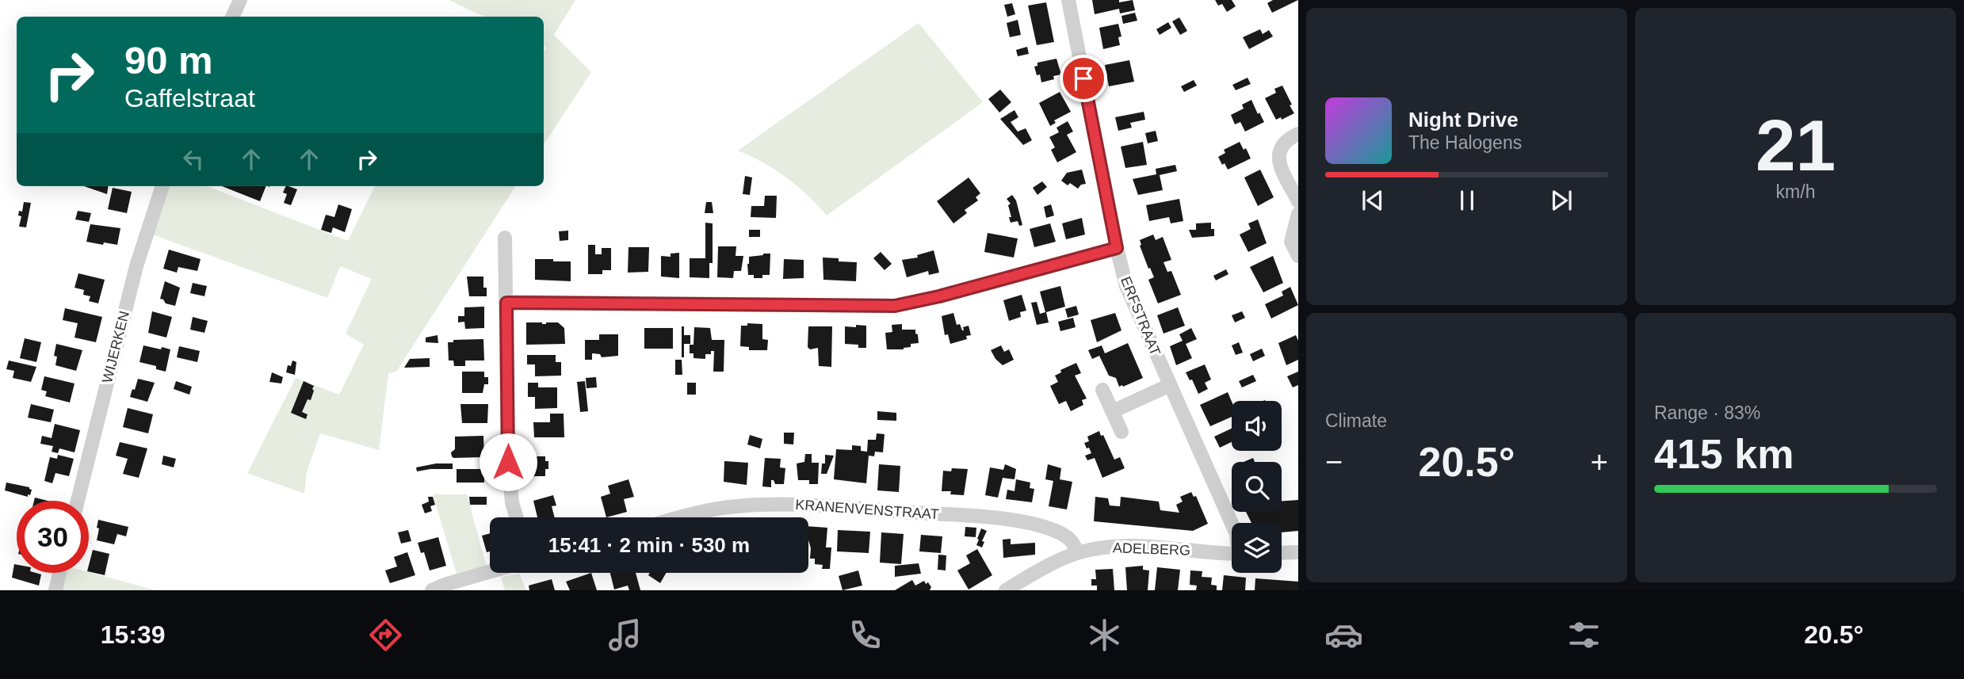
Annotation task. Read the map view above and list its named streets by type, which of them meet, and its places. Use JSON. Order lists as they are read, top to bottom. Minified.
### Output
{"streets":{"street":["ERFSTRAAT","WIJERKEN","KRANENVENSTRAAT","ADELBERG"]},"crossings":[["KRANENVENSTRAAT","ADELBERG"]],"page":{"tile":[["21","km/h"],"Climate",["Range · 83%","415 km"]],"turn":["90 m","Gaffelstraat"],"song":["Night Drive","The Halogens"],"heat":["−","20.5°","+"],"limit":"30","trip":"15:41 · 2 min · 530 m","tabs":["15:39","20.5°"]}}
